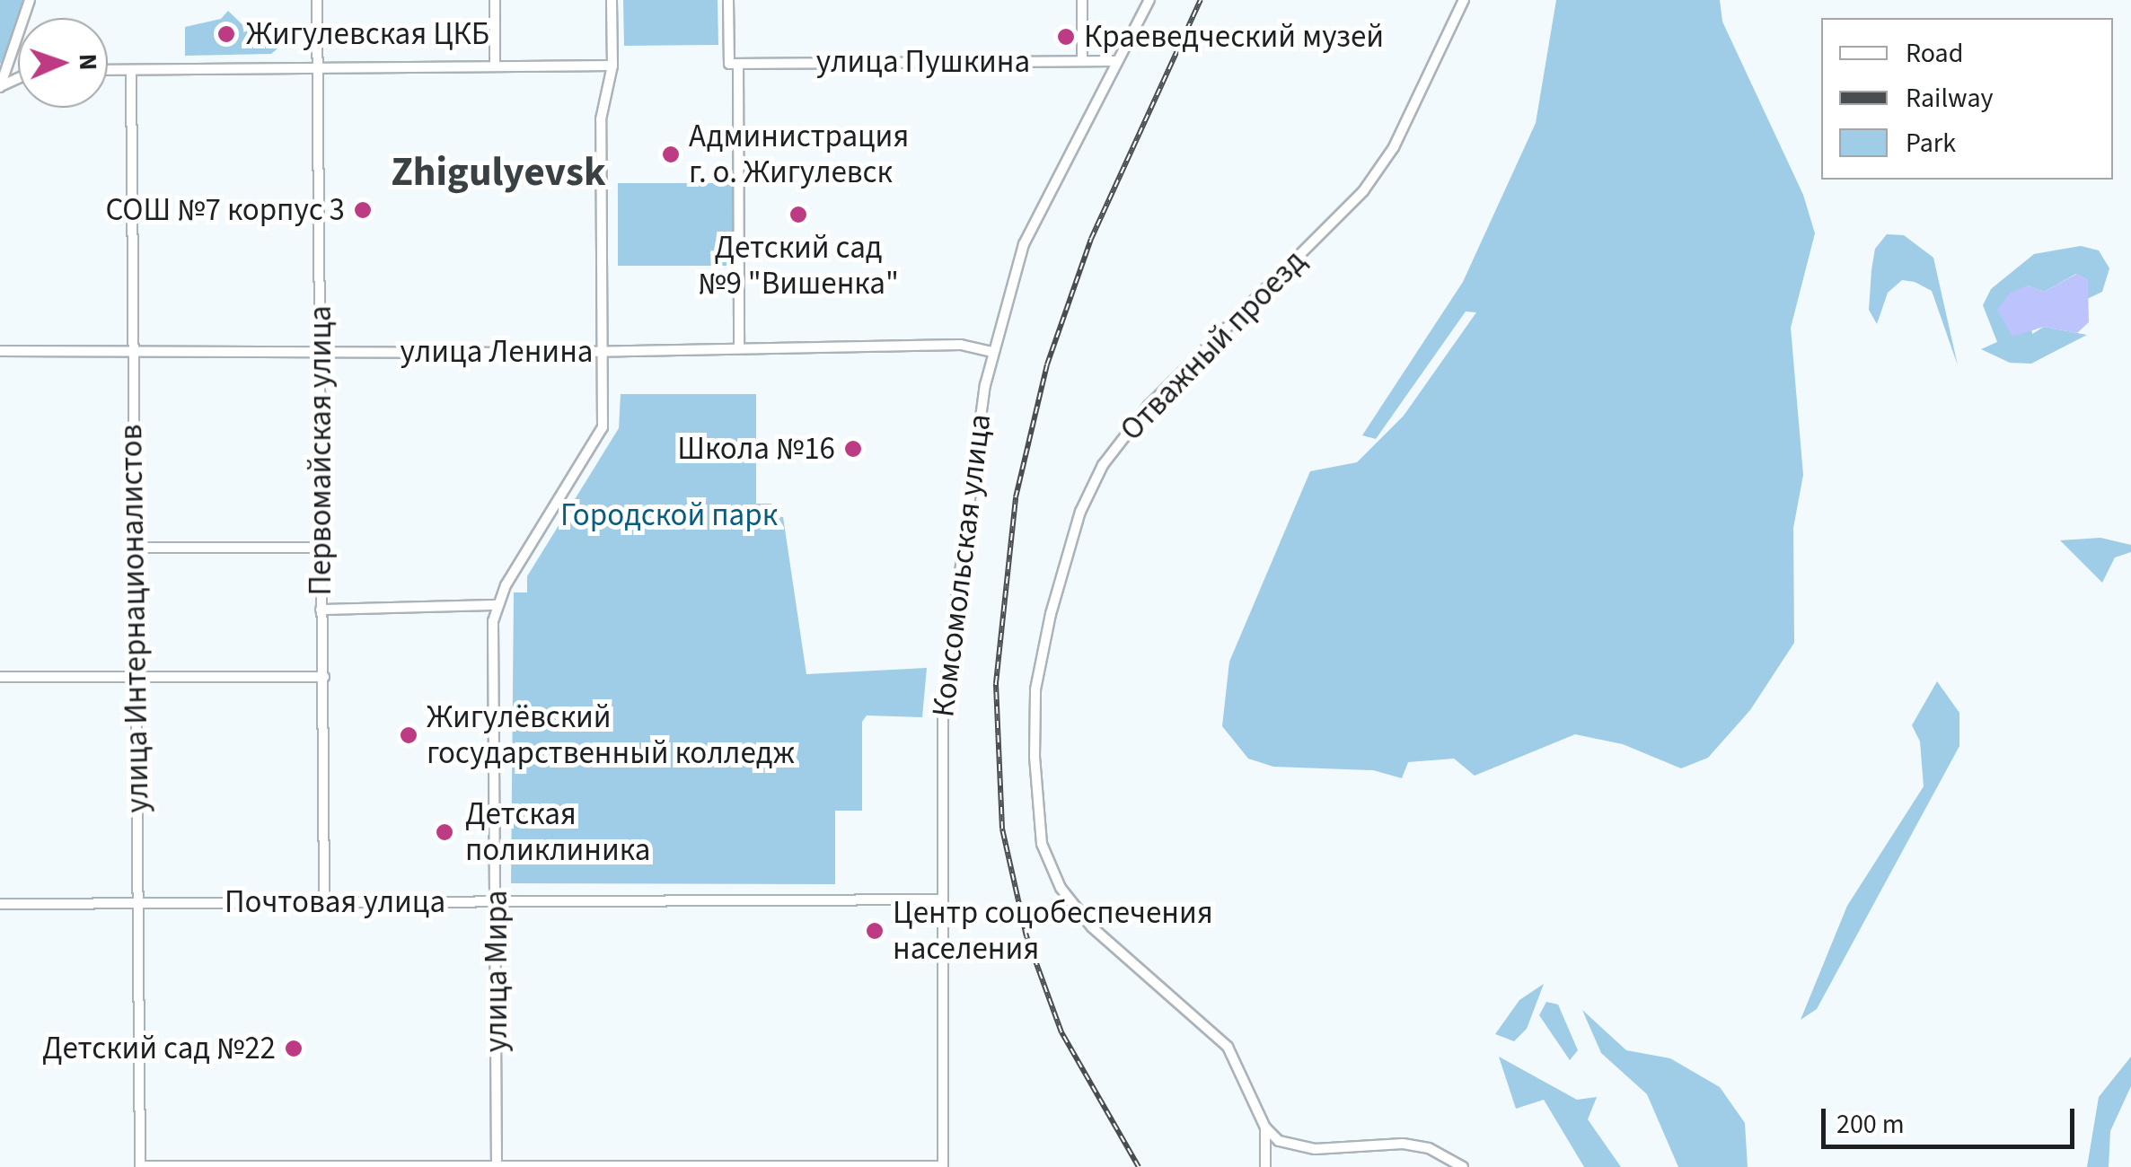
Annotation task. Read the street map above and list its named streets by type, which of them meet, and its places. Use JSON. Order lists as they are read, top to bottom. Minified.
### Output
{"streets":{"street":["улица Пушкина","Отважный проезд","улица Ленина","Первомайская улица","Комсомольская улица","улица Интернационалистов","Почтовая улица","улица Мира"]},"crossings":[["улица Пушкина","Комсомольская улица"],["улица Ленина","Первомайская улица"],["улица Ленина","Комсомольская улица"],["улица Ленина","улица Интернационалистов"],["Первомайская улица","Почтовая улица"],["Комсомольская улица","Почтовая улица"],["улица Интернационалистов","Почтовая улица"],["Почтовая улица","улица Мира"]],"districts":["Zhigulyevsk"],"parks":["Городской парк"],"places":["Жигулевская ЦКБ","Краеведческий музей","Администрация г. о. Жигулевск","СОШ №7 корпус 3","Детский сад №9 \"Вишенка\"","Школа №16","Жигулёвский государственный колледж","Детская поликлиника","Центр соцобеспечения населения","Детский сад №22"],"legend":["Road","Railway","Park"],"scale_bar":"200 m","north":"right"}
